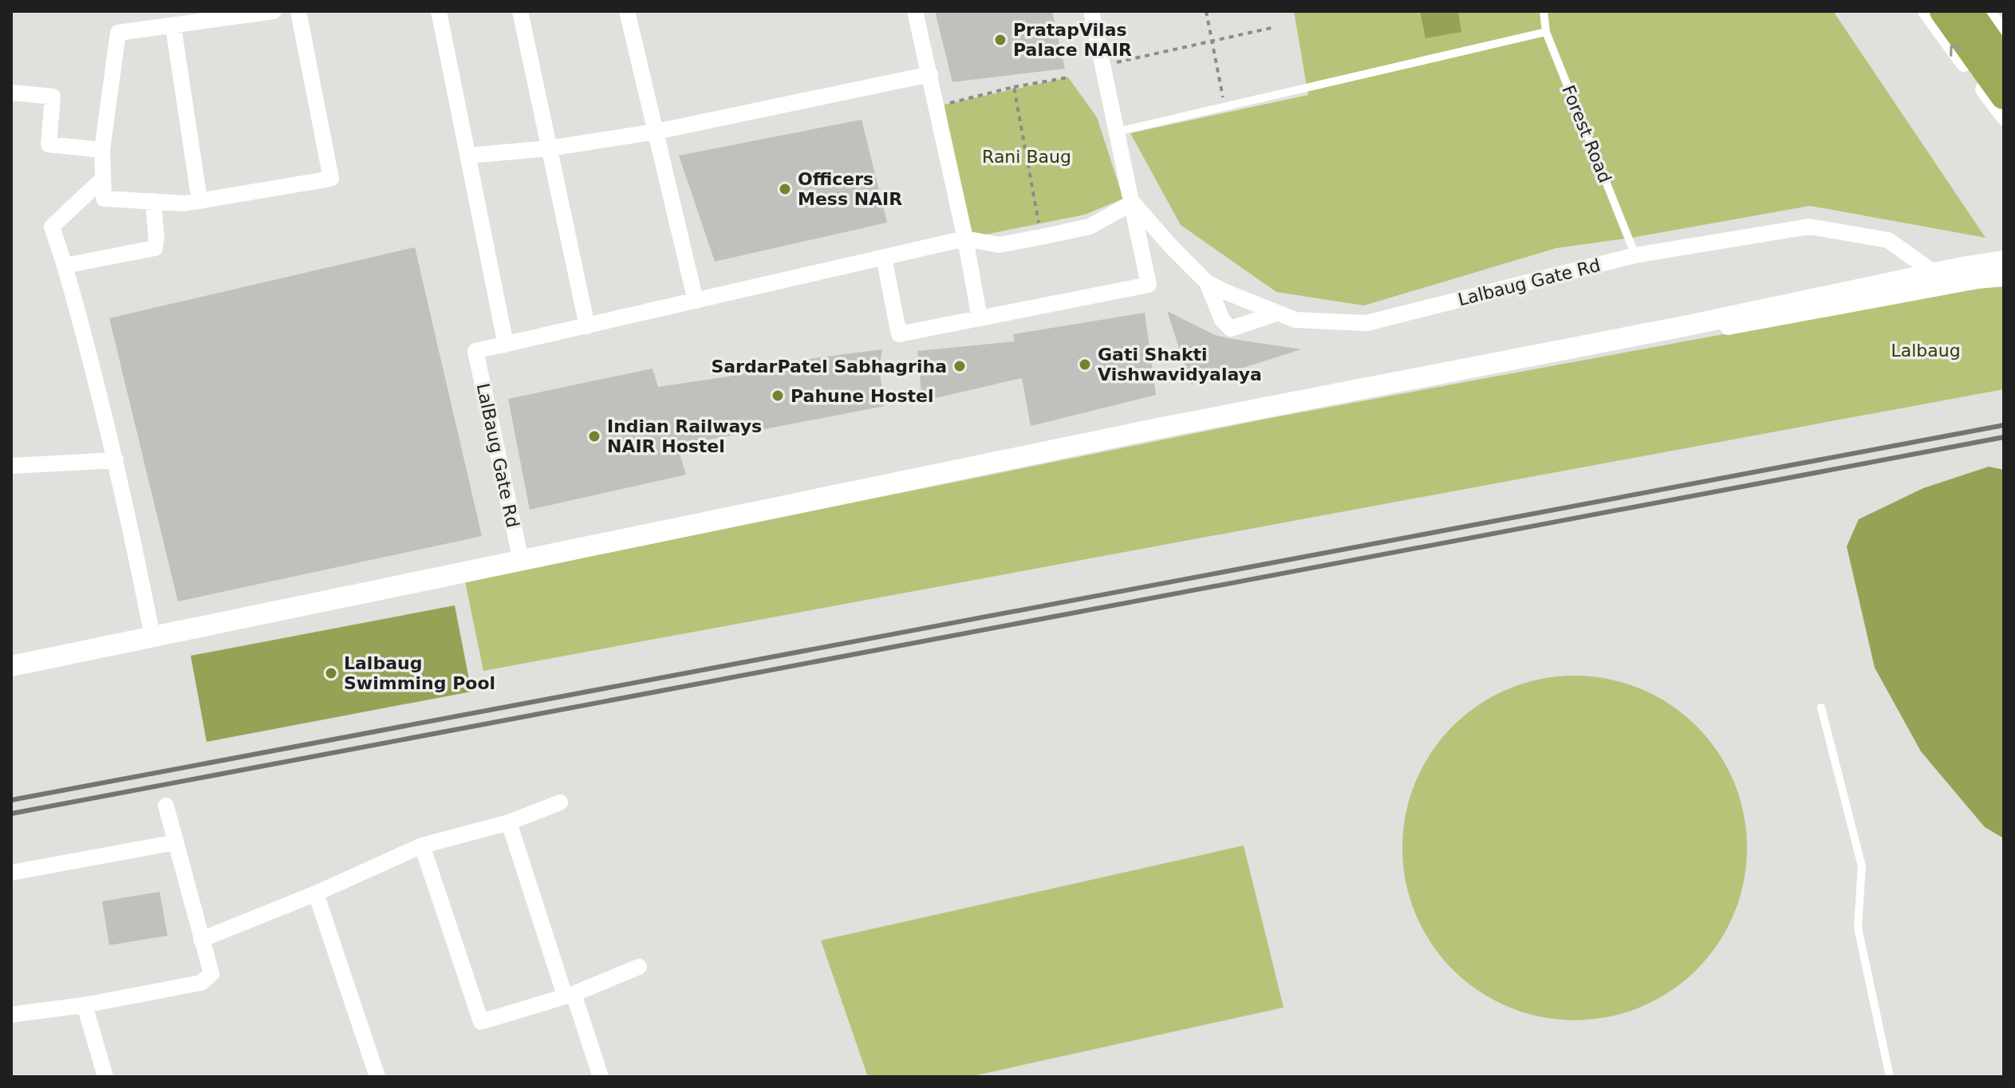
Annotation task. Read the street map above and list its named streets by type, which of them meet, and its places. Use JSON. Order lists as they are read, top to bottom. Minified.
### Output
{"streets":{"street":["Lalbaug Gate Rd","LalBaug Gate Rd"],"lane":["Forest Road"]},"crossings":[["Forest Road","Lalbaug Gate Rd"]],"parks":["Rani Baug","Lalbaug"],"places":["PratapVilas Palace NAIR","Officers Mess NAIR","Gati Shakti Vishwavidyalaya","SardarPatel Sabhagriha","Pahune Hostel","Indian Railways NAIR Hostel","Lalbaug Swimming Pool"]}
